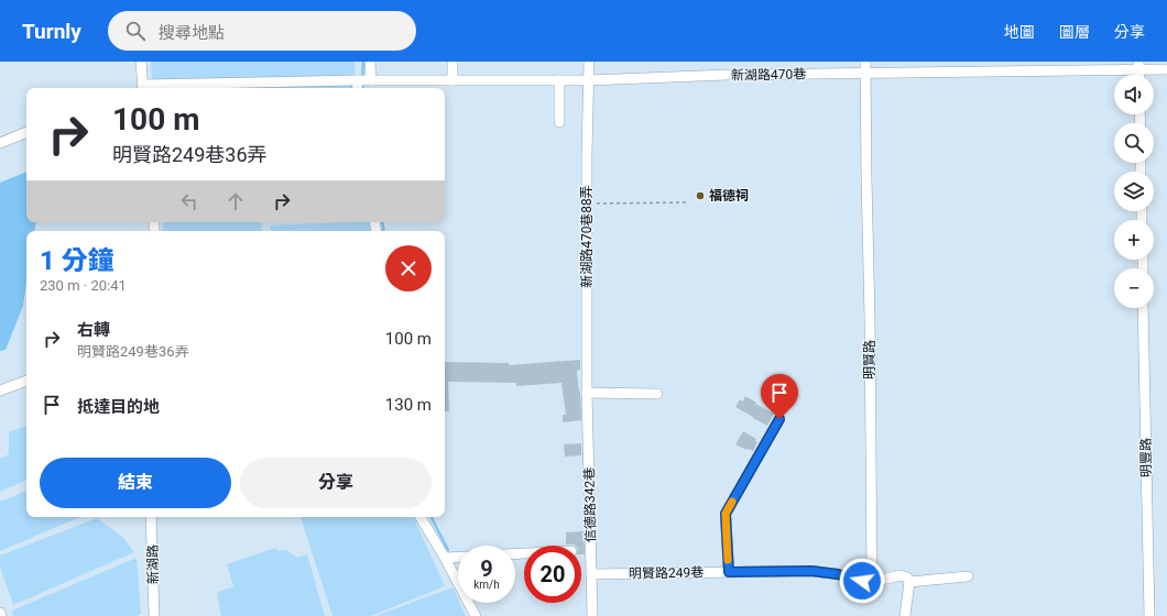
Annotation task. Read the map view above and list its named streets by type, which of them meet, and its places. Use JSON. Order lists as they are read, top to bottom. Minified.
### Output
{"streets":{"street":["新湖路470巷","新湖路470巷88弄","明賢路","明豐路","信德路342巷","新湖路","明賢路249巷"]},"crossings":[["新湖路470巷","新湖路470巷88弄"],["新湖路470巷","明賢路"],["新湖路470巷88弄","信德路342巷"],["明賢路","明賢路249巷"],["信德路342巷","明賢路249巷"]],"places":["福德祠"],"page":{"header":"Turnly","search":"搜尋地點","nav":["地圖","圖層","分享"],"map_buttons":["+","−"],"turn":["100 m","明賢路249巷36弄"],"heading":["1 分鐘","230 m · 20:41"],"list":[{"name":"右轉","note":"明賢路249巷36弄","value":"100 m"},{"name":"抵達目的地","value":"130 m"}],"buttons":["結束","分享"],"speed":"9 km/h","limit":"20"}}
